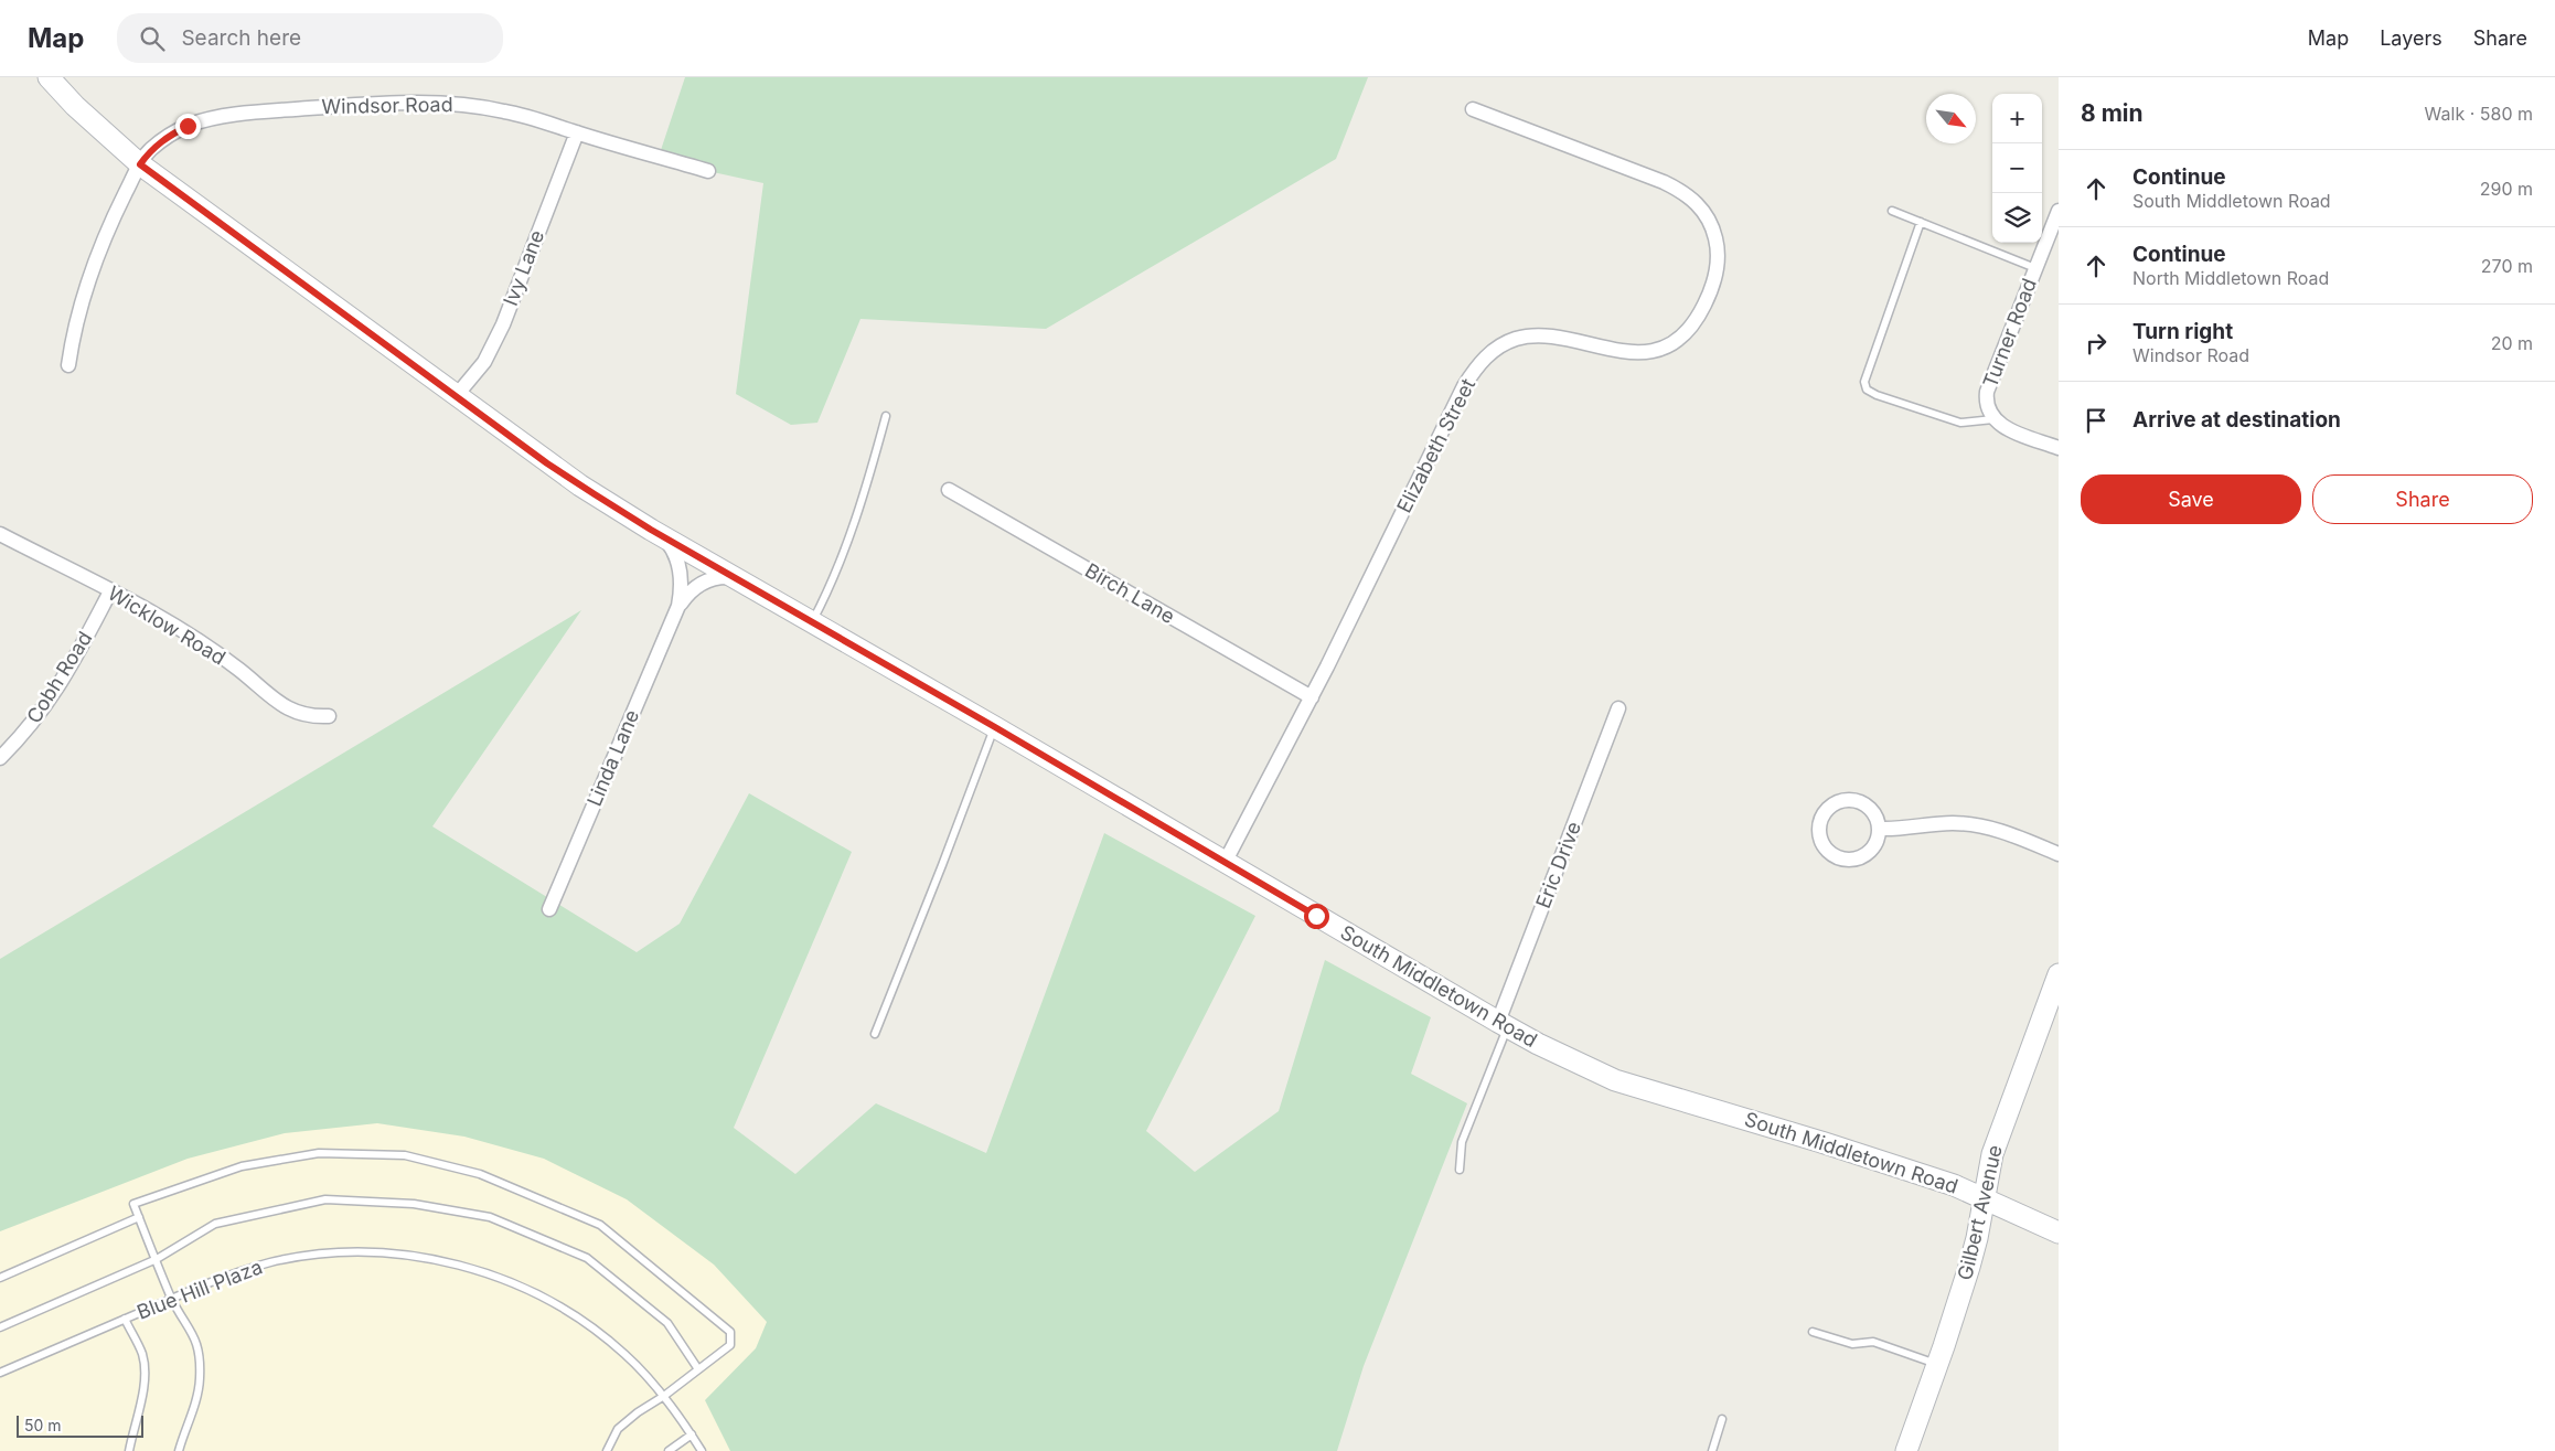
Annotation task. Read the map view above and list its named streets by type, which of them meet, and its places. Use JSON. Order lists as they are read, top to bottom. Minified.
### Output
{"streets":{"street":["Windsor Road","Ivy Lane","Turner Road","Elizabeth Street","Birch Lane","Wicklow Road","Cobh Road","Linda Lane","Eric Drive","South Middletown Road","Gilbert Avenue"],"lane":["Blue Hill Plaza"]},"crossings":[["Windsor Road","Ivy Lane"],["Windsor Road","South Middletown Road"],["Ivy Lane","South Middletown Road"],["Elizabeth Street","Birch Lane"],["Elizabeth Street","South Middletown Road"],["Wicklow Road","Cobh Road"],["Linda Lane","South Middletown Road"],["Eric Drive","South Middletown Road"],["South Middletown Road","Gilbert Avenue"]],"scale_bar":"50 m","north":"bottom right","page":{"header":"Map","search":"Search here","nav":["Map","Layers","Share"],"heading":["8 min","Walk · 580 m"],"map_buttons":["+","−"],"list":[["Continue","South Middletown Road","290 m"],["Continue","North Middletown Road","270 m"],["Turn right","Windsor Road","20 m"],"Arrive at destination"],"buttons":["Save","Share"],"scale":"50 m"}}
